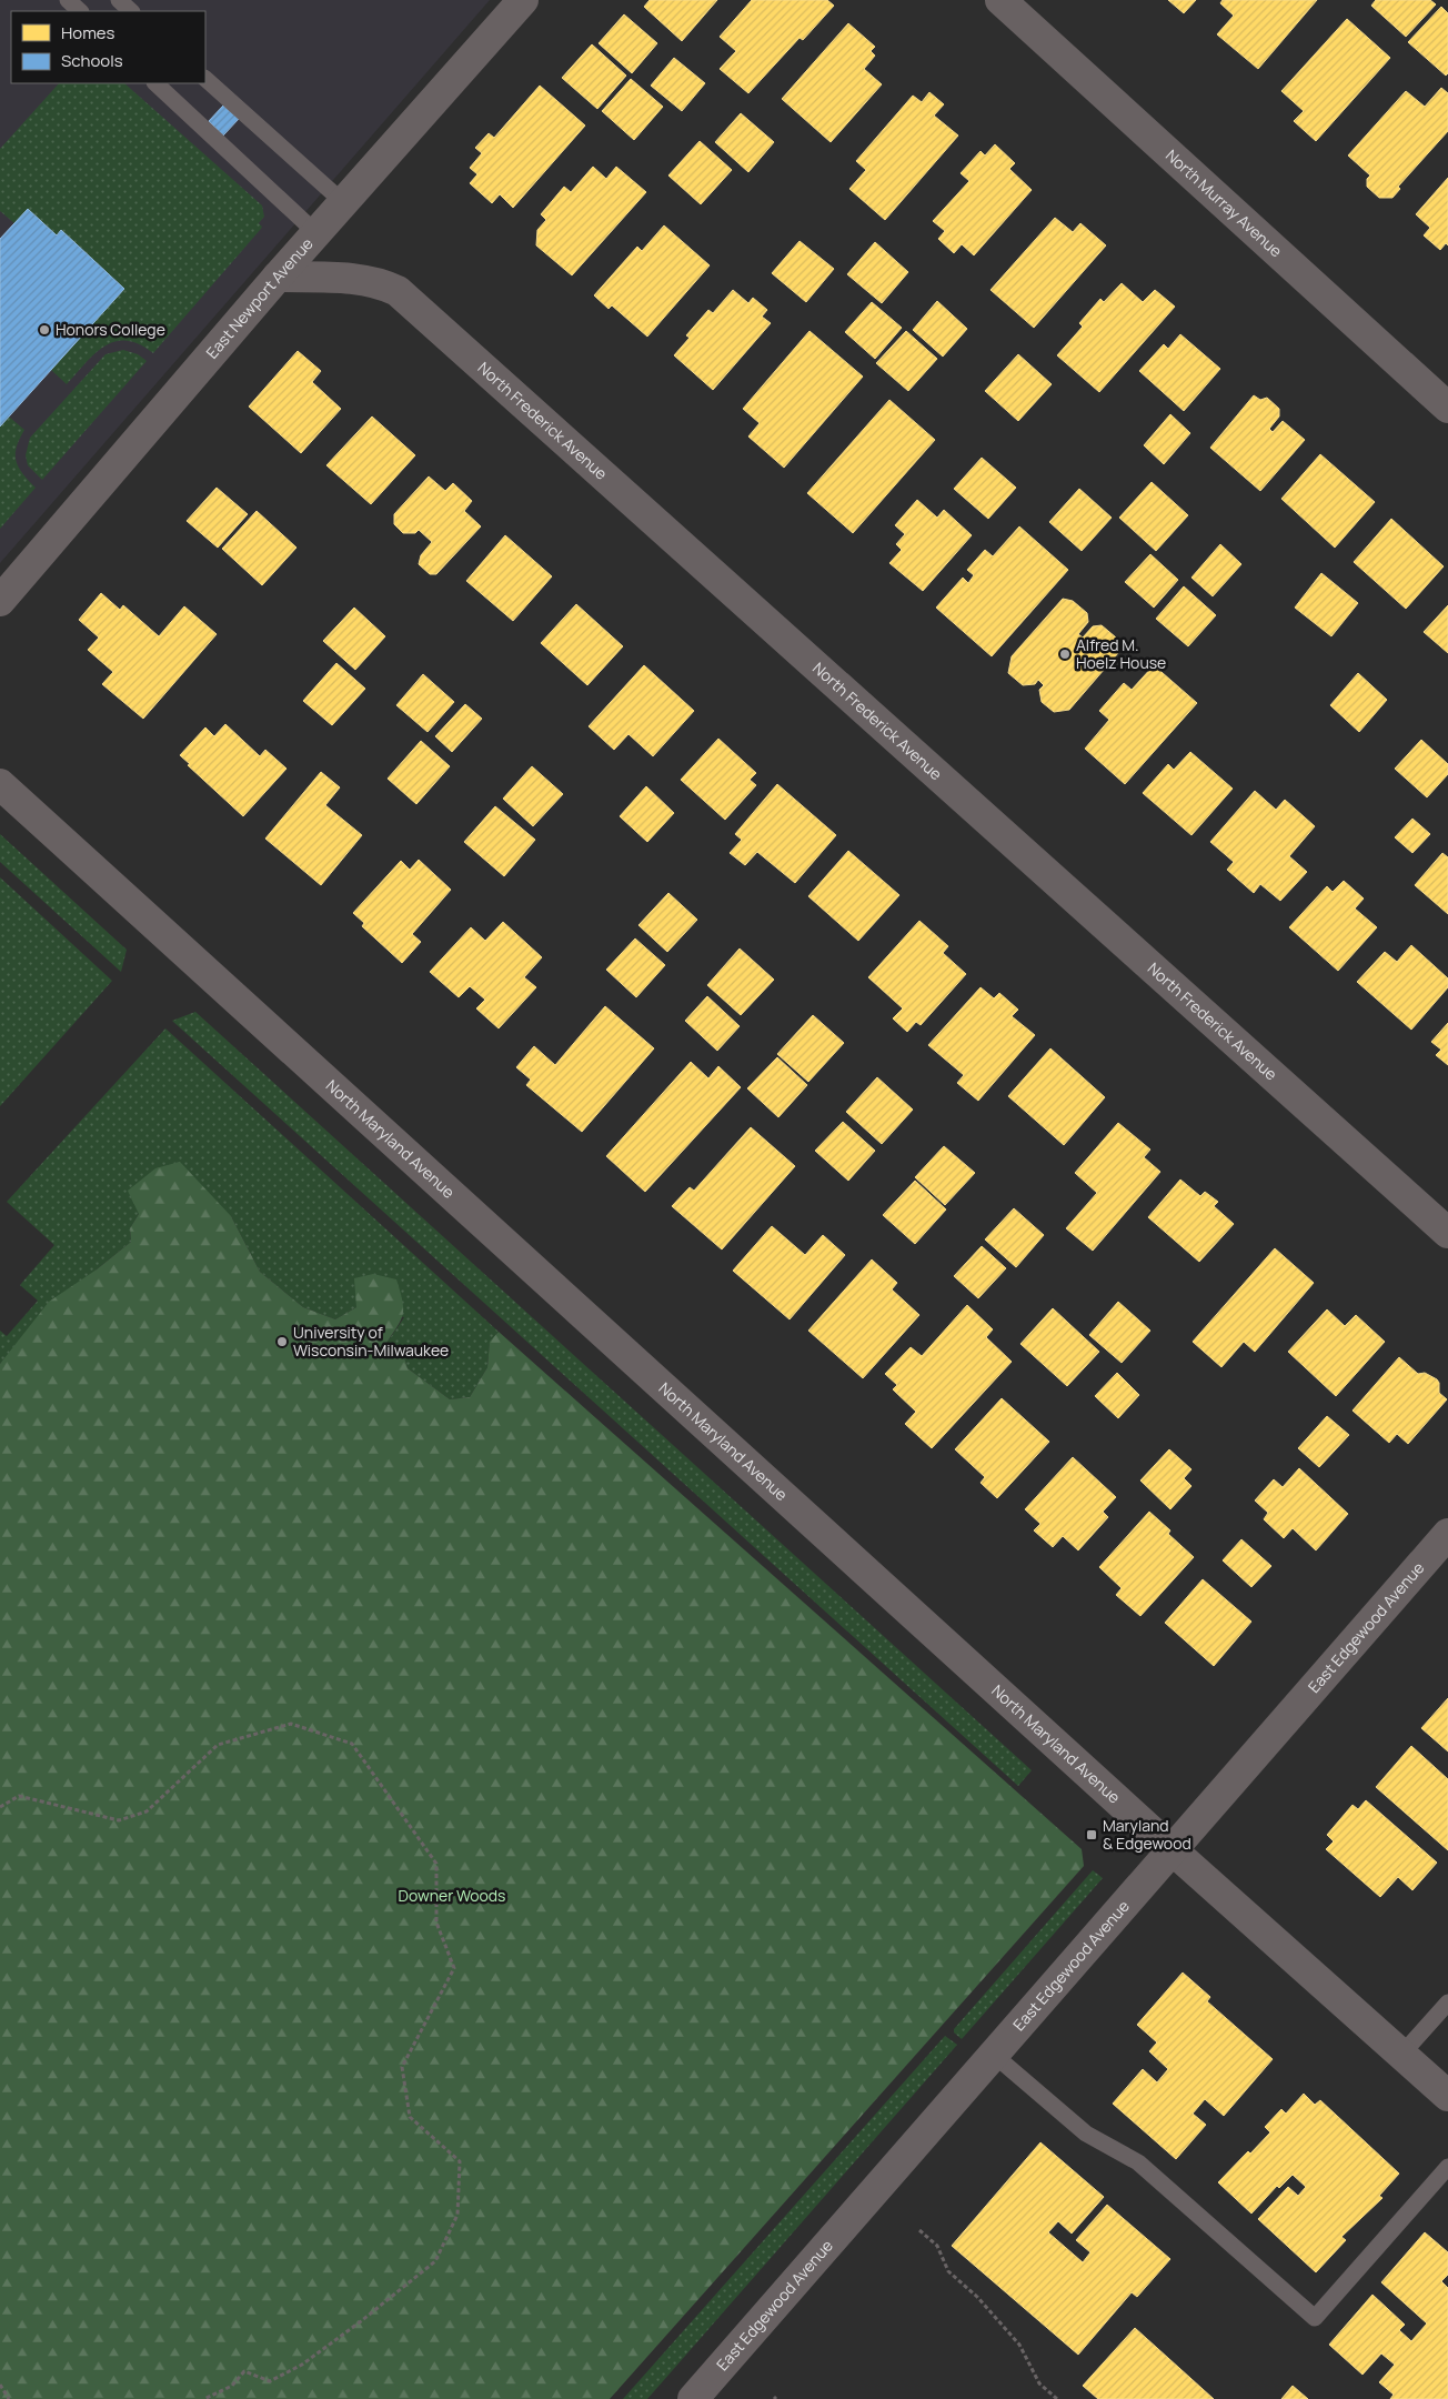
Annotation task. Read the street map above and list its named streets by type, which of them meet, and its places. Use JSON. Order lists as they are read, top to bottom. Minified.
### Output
{"streets":{"street":["North Murray Avenue","East Newport Avenue","North Frederick Avenue","North Maryland Avenue","East Edgewood Avenue"]},"crossings":[["East Newport Avenue","North Frederick Avenue"],["North Maryland Avenue","East Edgewood Avenue"]],"parks":["Downer Woods"],"places":{"other":["Honors College","Alfred M. Hoelz House","University of Wisconsin-Milwaukee"],"transit":["Maryland & Edgewood"]},"legend":["Homes","Schools"]}
